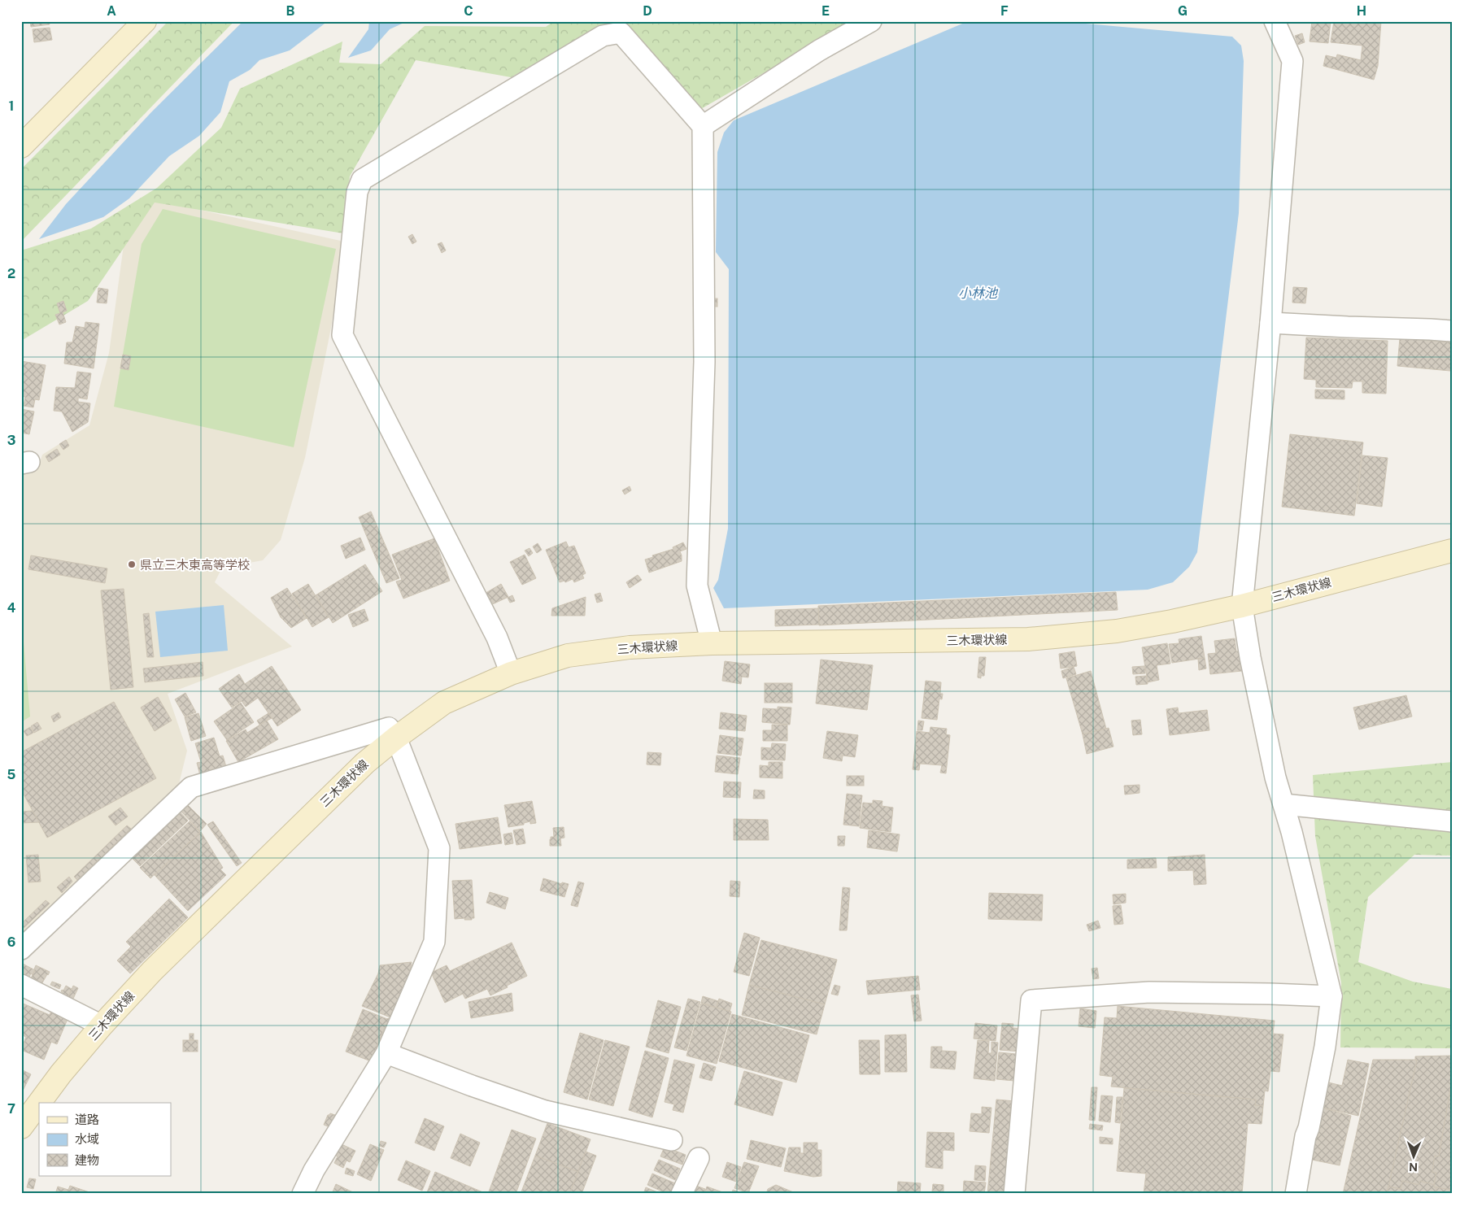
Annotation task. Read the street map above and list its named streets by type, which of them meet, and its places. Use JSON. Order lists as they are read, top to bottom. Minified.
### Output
{"streets":{"main road":["三木環状線"]},"water":["小林池"],"places":["県立三木東高等学校"],"legend":["道路","水域","建物"],"north":"bottom","grid":{"columns":["A","B","C","D","E","F","G","H"],"rows":["1","2","3","4","5","6","7"]}}
